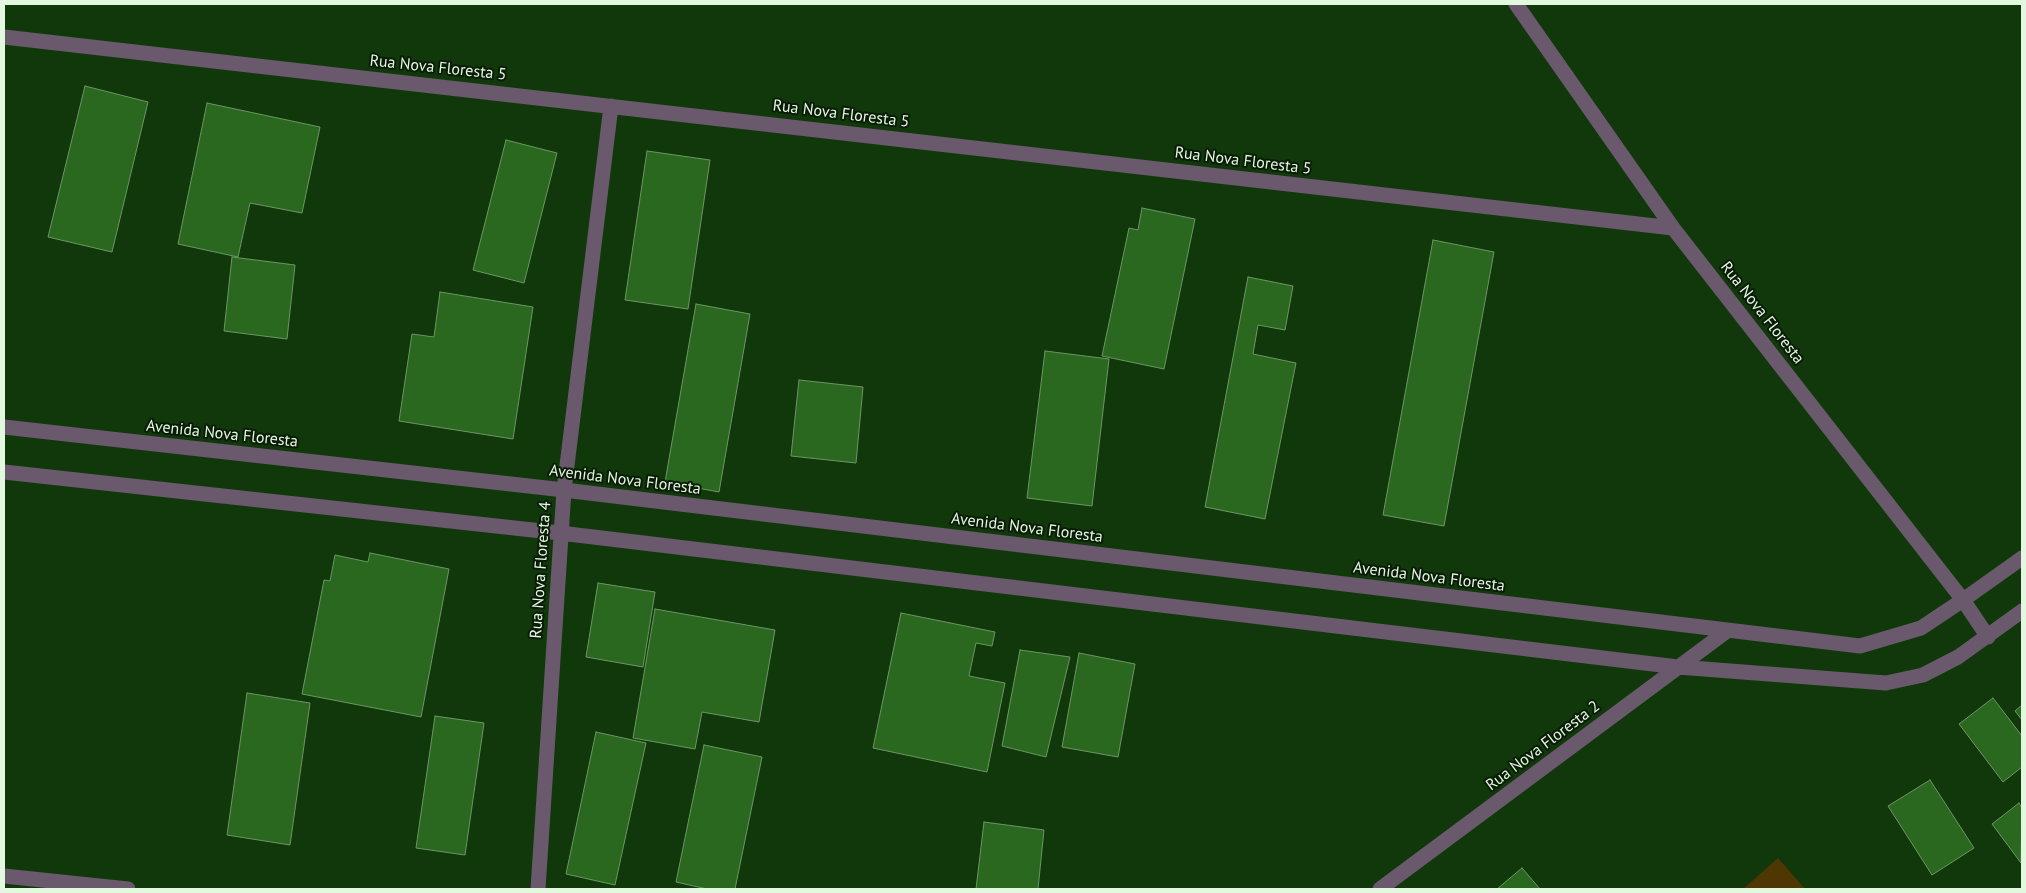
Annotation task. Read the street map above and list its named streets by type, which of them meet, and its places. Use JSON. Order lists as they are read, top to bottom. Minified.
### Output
{"streets":{"street":["Rua Nova Floresta 5","Rua Nova Floresta","Avenida Nova Floresta","Rua Nova Floresta 4","Rua Nova Floresta 2"]},"crossings":[["Rua Nova Floresta 5","Rua Nova Floresta"],["Rua Nova Floresta 5","Rua Nova Floresta 4"],["Rua Nova Floresta","Avenida Nova Floresta"],["Avenida Nova Floresta","Rua Nova Floresta 4"],["Avenida Nova Floresta","Rua Nova Floresta 2"]]}
